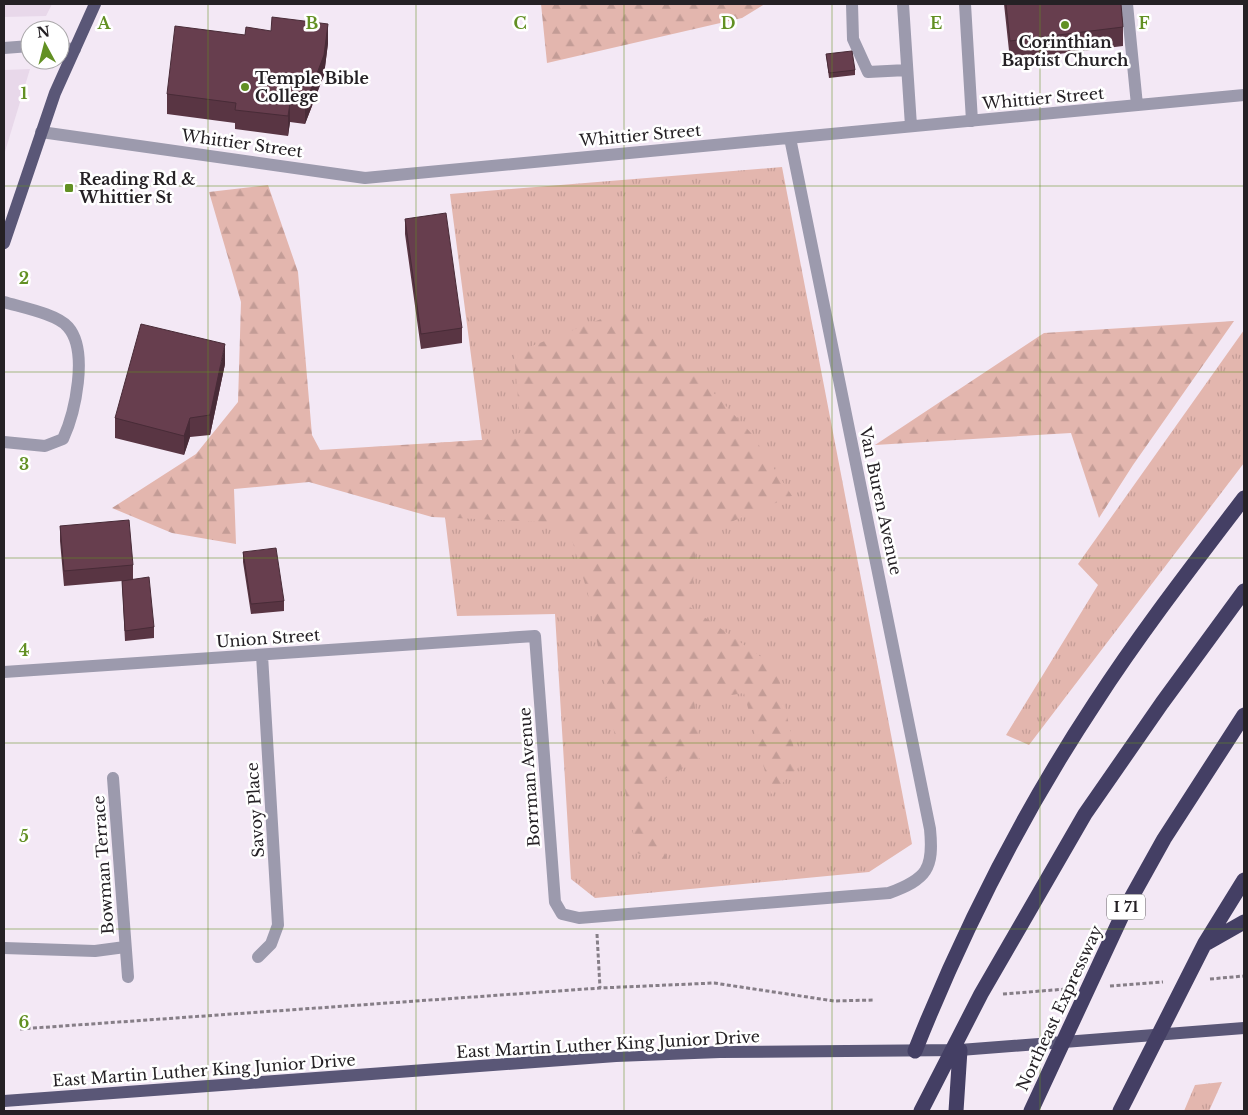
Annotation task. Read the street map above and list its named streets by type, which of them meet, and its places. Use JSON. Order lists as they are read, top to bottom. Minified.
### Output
{"streets":{"highway":["I 71","Northeast Expressway"],"main road":["East Martin Luther King Junior Drive"],"street":["Whittier Street","Van Buren Avenue","Union Street","Borrman Avenue","Savoy Place","Bowman Terrace"]},"crossings":[["Whittier Street","Van Buren Avenue"],["Van Buren Avenue","Borrman Avenue"],["Union Street","Borrman Avenue"],["Union Street","Savoy Place"]],"places":{"other":["Corinthian Baptist Church","Temple Bible College"],"transit":["Reading Rd & Whittier St"]},"north":"top","grid":{"columns":["A","B","C","D","E","F"],"rows":["1","2","3","4","5","6"]}}
